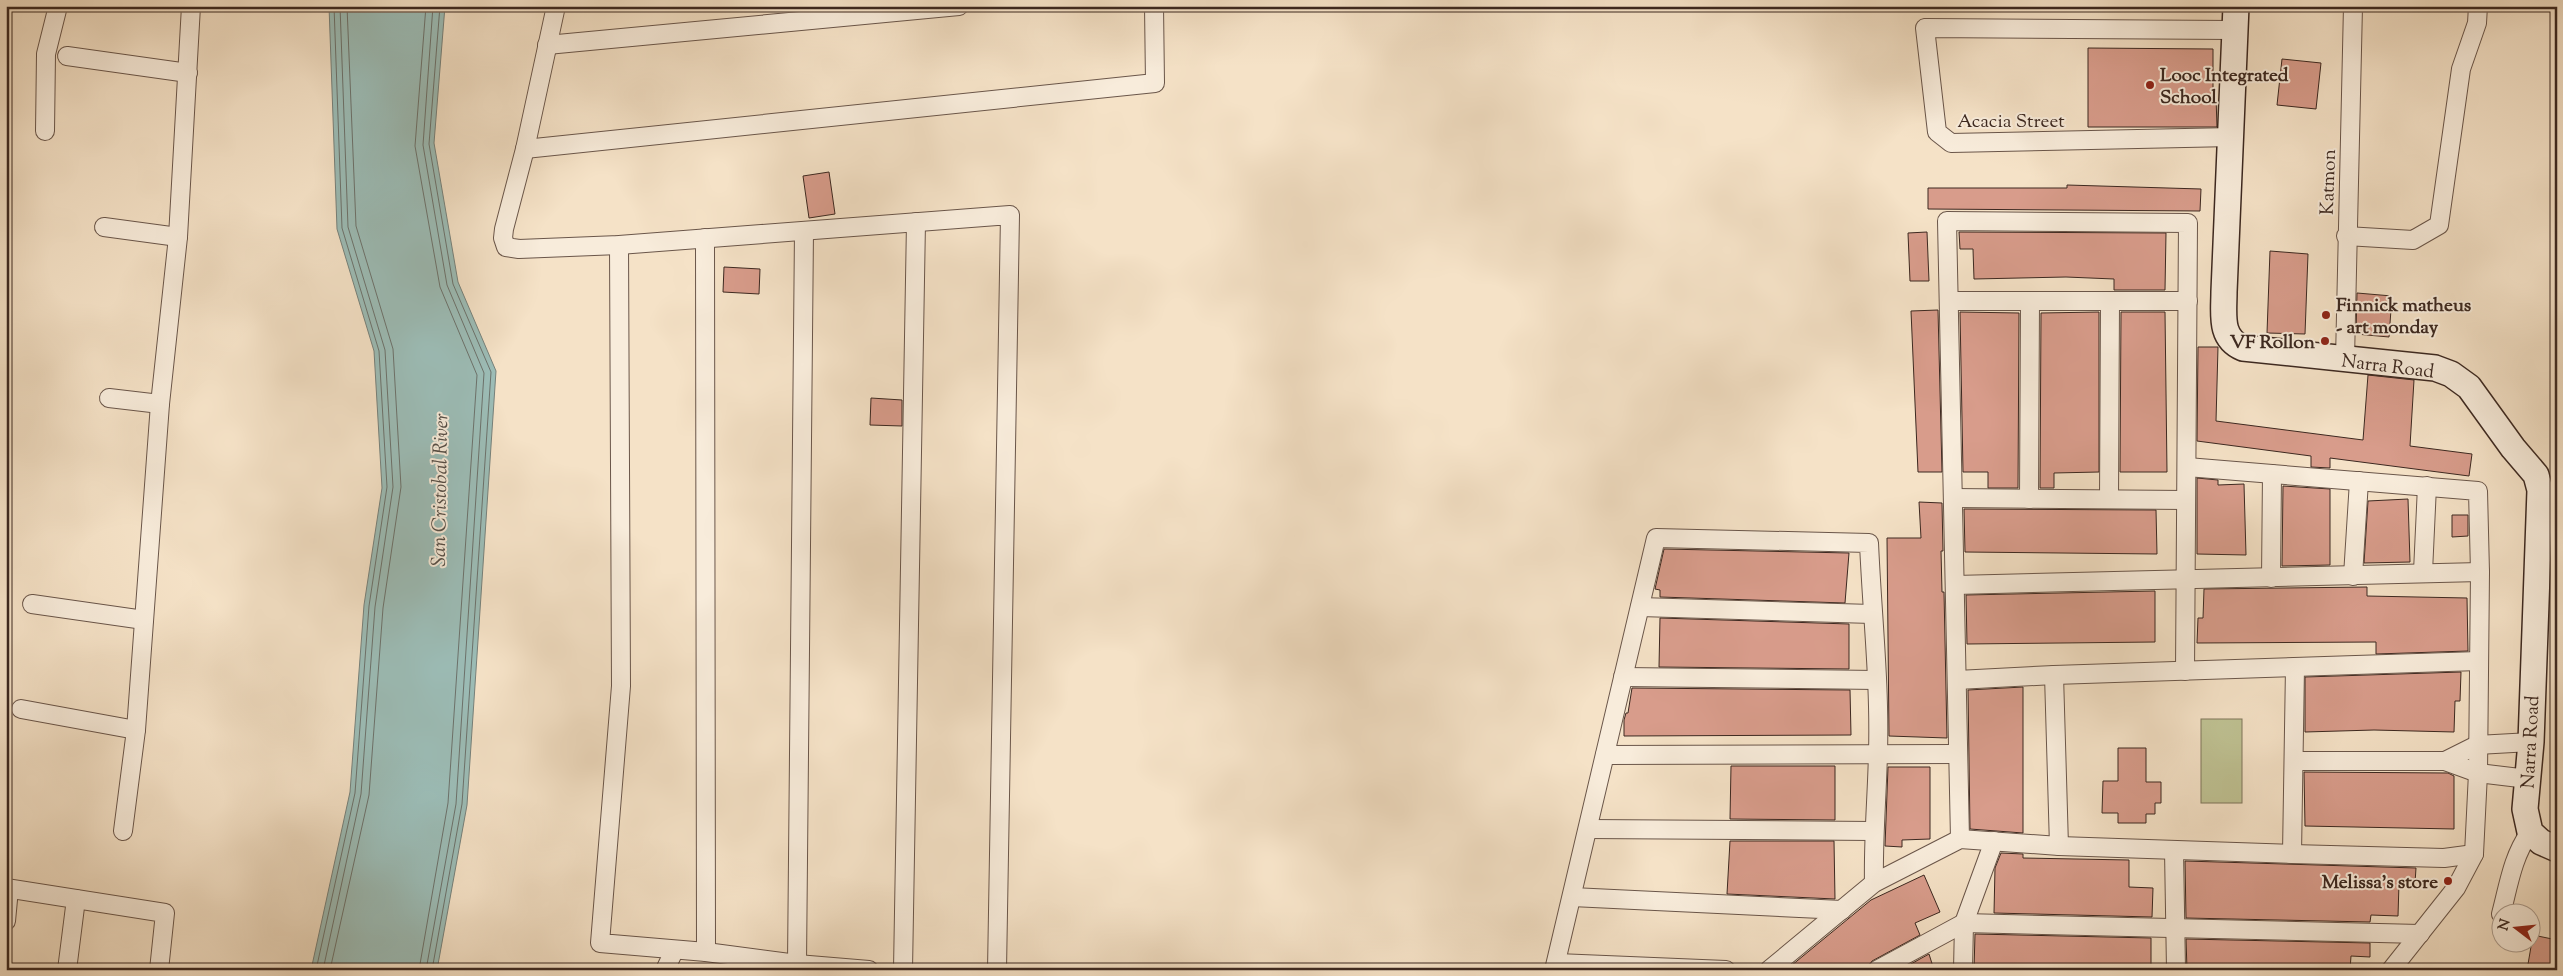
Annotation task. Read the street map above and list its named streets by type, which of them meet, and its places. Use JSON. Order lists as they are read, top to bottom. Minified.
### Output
{"streets":{"main road":["Narra Road"],"street":["Acacia Street","Katmon"]},"crossings":[["Acacia Street","Narra Road"],["Katmon","Narra Road"]],"water":["San Cristobal River"],"places":["Looc Integrated School","Finnick matheus - art monday","VF Rollon","Melissa's store"],"north":"left"}
